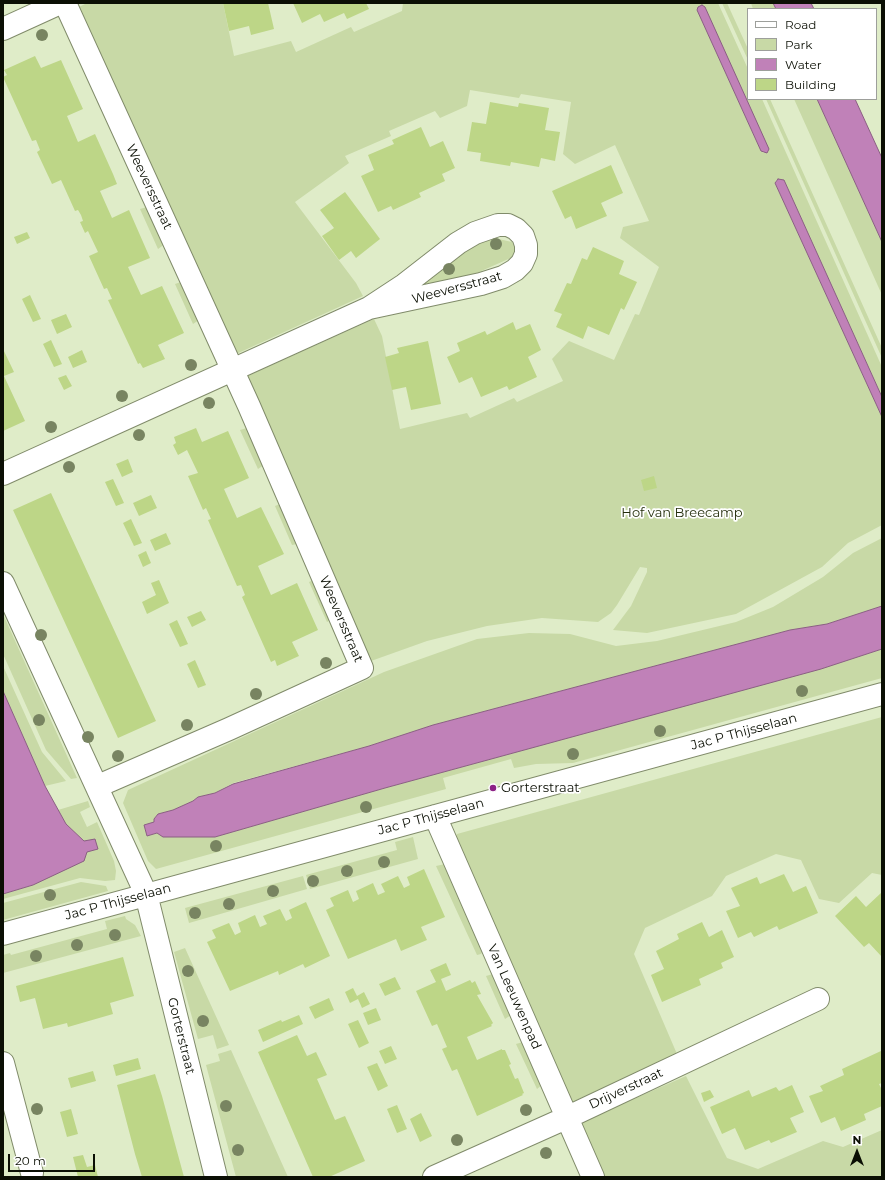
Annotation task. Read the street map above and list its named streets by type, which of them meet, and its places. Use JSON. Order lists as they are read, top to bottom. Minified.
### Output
{"streets":{"street":["Weeversstraat","Jac P Thijsselaan","Van Leeuwenpad","Gorterstraat","Drijverstraat"]},"crossings":[["Jac P Thijsselaan","Van Leeuwenpad"],["Jac P Thijsselaan","Gorterstraat"],["Van Leeuwenpad","Drijverstraat"]],"parks":["Hof van Breecamp"],"places":["Gorterstraat"],"legend":["Road","Park","Water","Building"],"scale_bar":"20 m","north":"top"}
